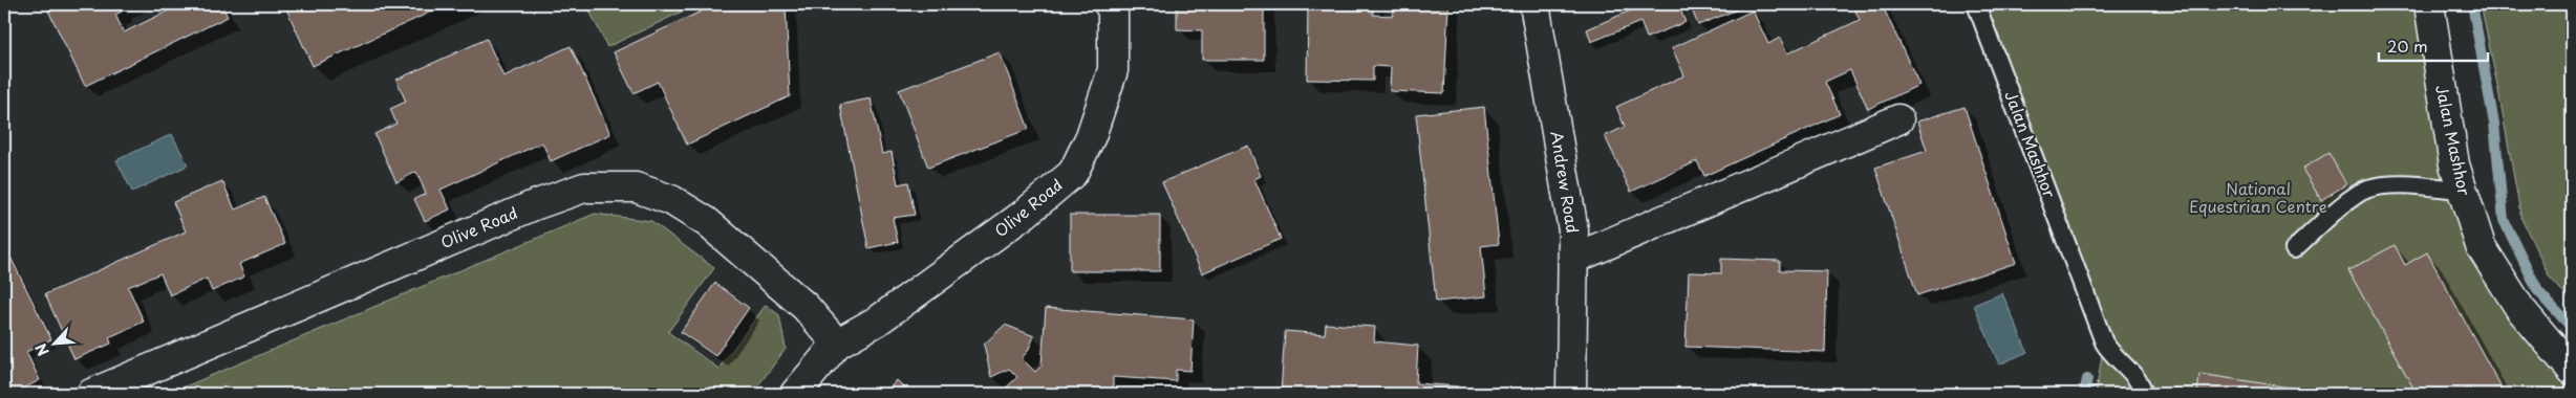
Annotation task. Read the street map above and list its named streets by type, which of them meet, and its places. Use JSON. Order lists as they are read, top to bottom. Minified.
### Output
{"streets":{"street":["Jalan Mashhor","Andrew Road","Olive Road"]},"parks":["National Equestrian Centre"],"scale_bar":"20 m","north":"bottom left"}
